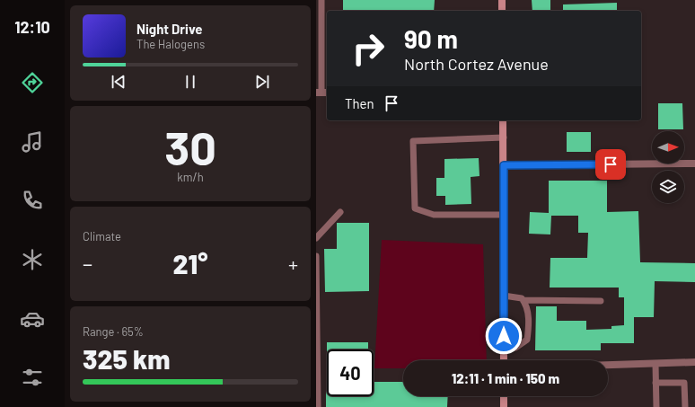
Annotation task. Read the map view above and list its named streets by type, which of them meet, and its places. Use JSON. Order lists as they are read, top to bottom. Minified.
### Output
{"north":"right","page":{"tabs":"12:10","turn":["90 m","North Cortez Avenue"],"song":["Night Drive","The Halogens"],"then":"Then","tile":[["30","km/h"],"Climate",["Range · 65%","325 km"]],"heat":["−","21°","+"],"limit":"40","trip":"12:11 · 1 min · 150 m"}}
